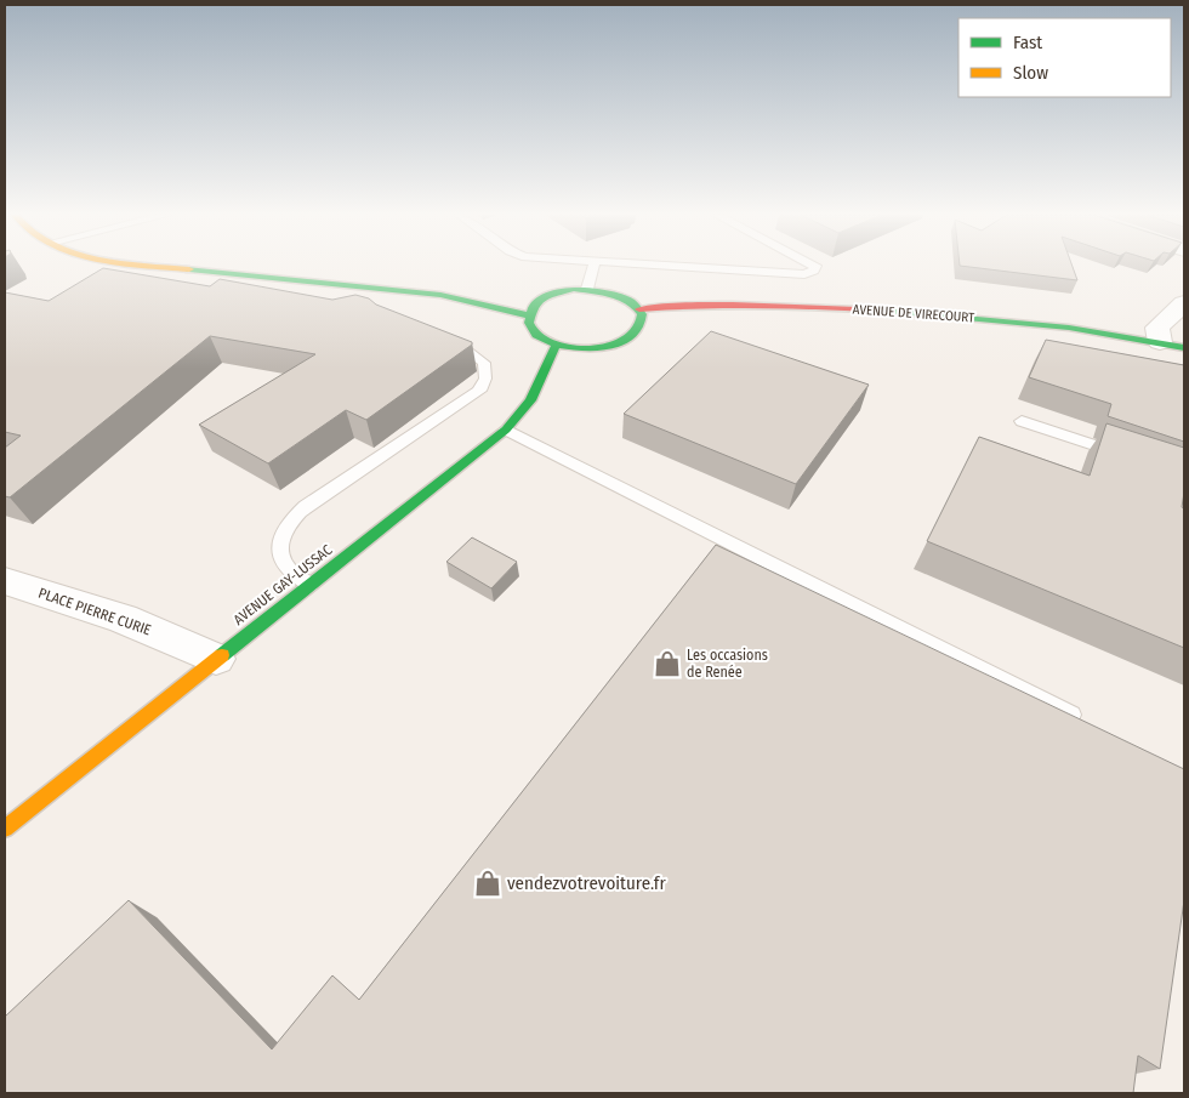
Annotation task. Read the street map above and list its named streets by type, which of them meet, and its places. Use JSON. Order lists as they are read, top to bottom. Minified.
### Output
{"streets":{"street":["AVENUE DE VIRECOURT","AVENUE GAY-LUSSAC","PLACE PIERRE CURIE"]},"crossings":[["AVENUE GAY-LUSSAC","PLACE PIERRE CURIE"]],"places":{"shop":["Les occasions de Renée","vendezvotrevoiture.fr"]},"legend":["Fast","Slow"]}
